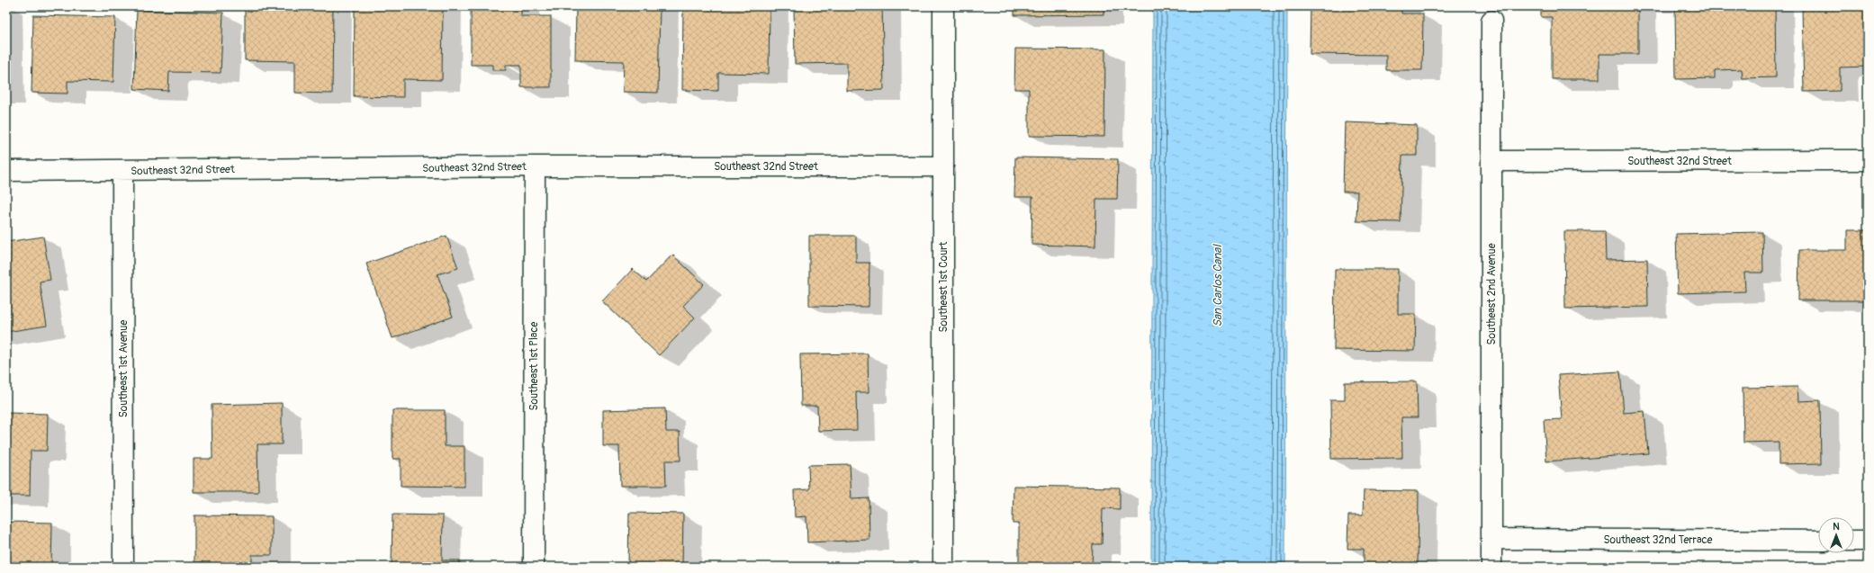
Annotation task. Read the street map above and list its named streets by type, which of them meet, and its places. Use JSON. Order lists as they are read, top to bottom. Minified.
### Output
{"streets":{"street":["Southeast 32nd Street","Southeast 1st Court","Southeast 2nd Avenue","Southeast 1st Place","Southeast 1st Avenue","Southeast 32nd Terrace"]},"crossings":[["Southeast 32nd Street","Southeast 1st Court"],["Southeast 32nd Street","Southeast 2nd Avenue"],["Southeast 32nd Street","Southeast 1st Place"],["Southeast 32nd Street","Southeast 1st Avenue"],["Southeast 2nd Avenue","Southeast 32nd Terrace"]],"water":["San Carlos Canal"],"north":"top"}
